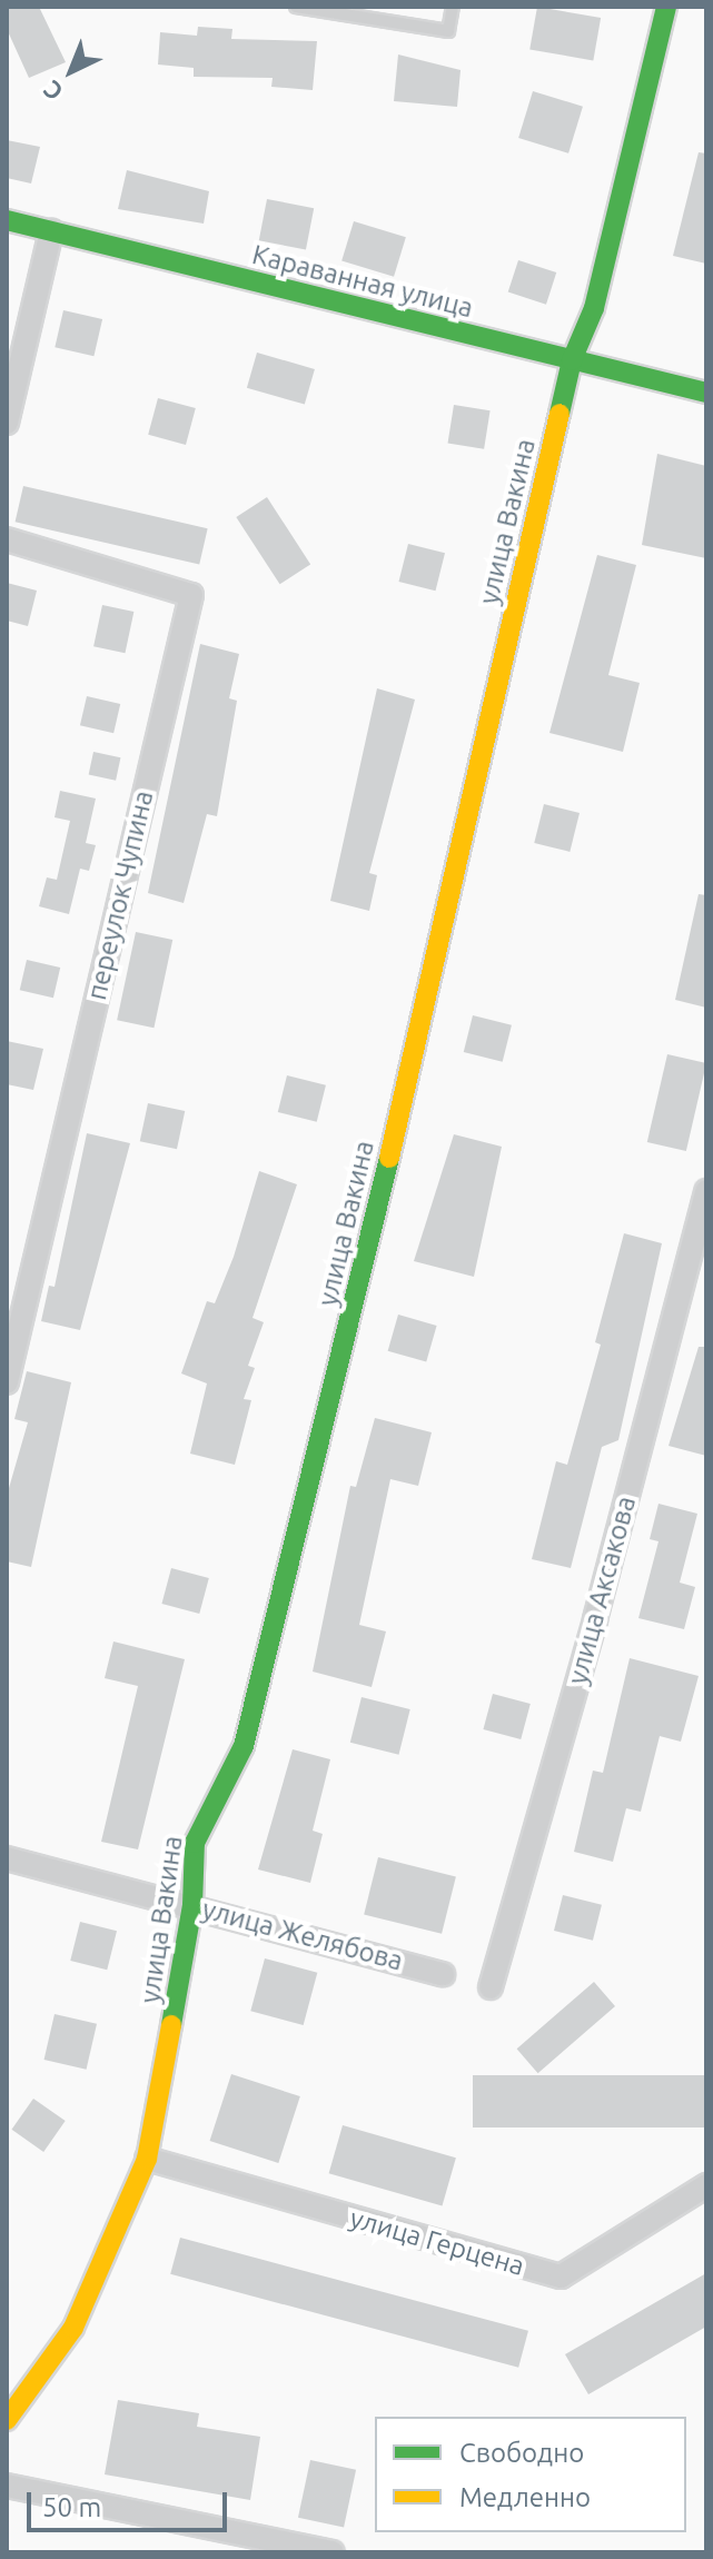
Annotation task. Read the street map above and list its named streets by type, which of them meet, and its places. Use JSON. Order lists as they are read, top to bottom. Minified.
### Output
{"streets":{"street":["Караванная улица","улица Вакина","переулок Чупина","улица Аксакова","улица Желябова","улица Герцена"]},"crossings":[["Караванная улица","улица Вакина"],["улица Вакина","улица Желябова"],["улица Вакина","улица Герцена"]],"legend":["Свободно","Медленно"],"scale_bar":"50 m","north":"bottom left"}
